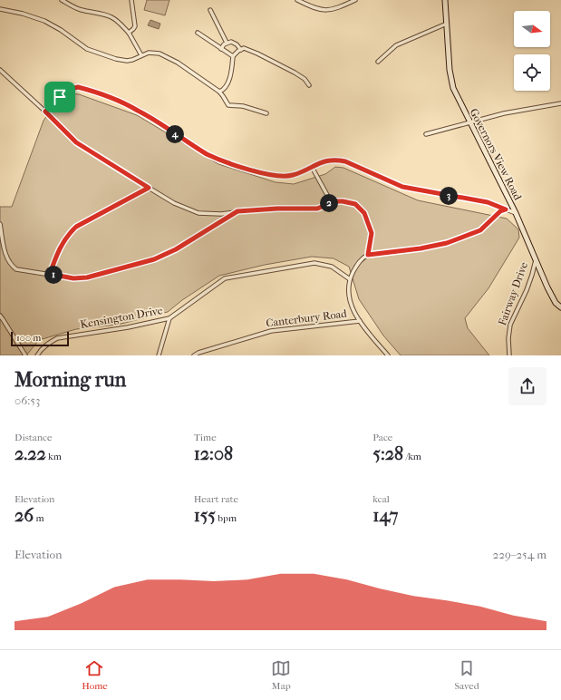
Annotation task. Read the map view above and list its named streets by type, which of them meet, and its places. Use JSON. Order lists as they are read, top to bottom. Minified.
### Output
{"streets":{"street":["Governors View Road","Fairway Drive","Kensington Drive","Canterbury Road"]},"crossings":[["Governors View Road","Fairway Drive"]],"scale_bar":"100 m","north":"right","page":{"pins":["4","3","2","1"],"scale":"100 m","heading":["Morning run","06:53"],"stats":[["Distance","2.22 km"],["Time","12:08"],["Pace","5:28 /km"],["Elevation","26 m"],["Heart rate","155 bpm"],["kcal","147"]],"chart":["Elevation","229–254 m"],"tabs":["Home","Map","Saved"]}}
